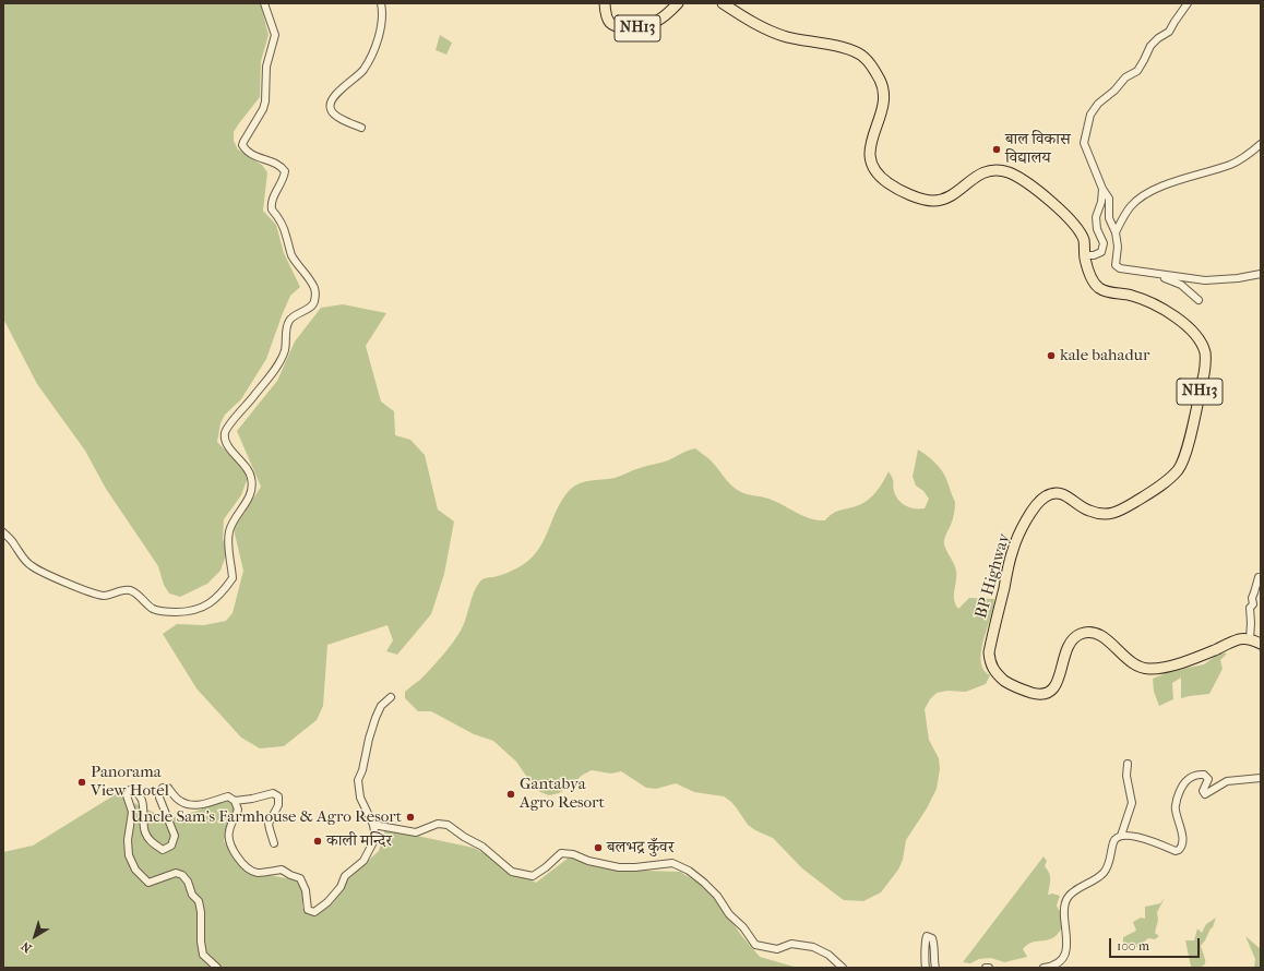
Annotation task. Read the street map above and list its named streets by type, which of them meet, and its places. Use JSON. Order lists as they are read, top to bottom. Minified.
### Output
{"streets":{"highway":["NH13","BP Highway"]},"places":["बाल विकास विद्यालय","kale bahadur","Panorama View Hotel","Gantabya Agro Resort","Uncle Sam's Farmhouse & Agro Resort","काली मन्दिर","बलभद्र कुँवर"],"scale_bar":"100 m","north":"bottom left"}
